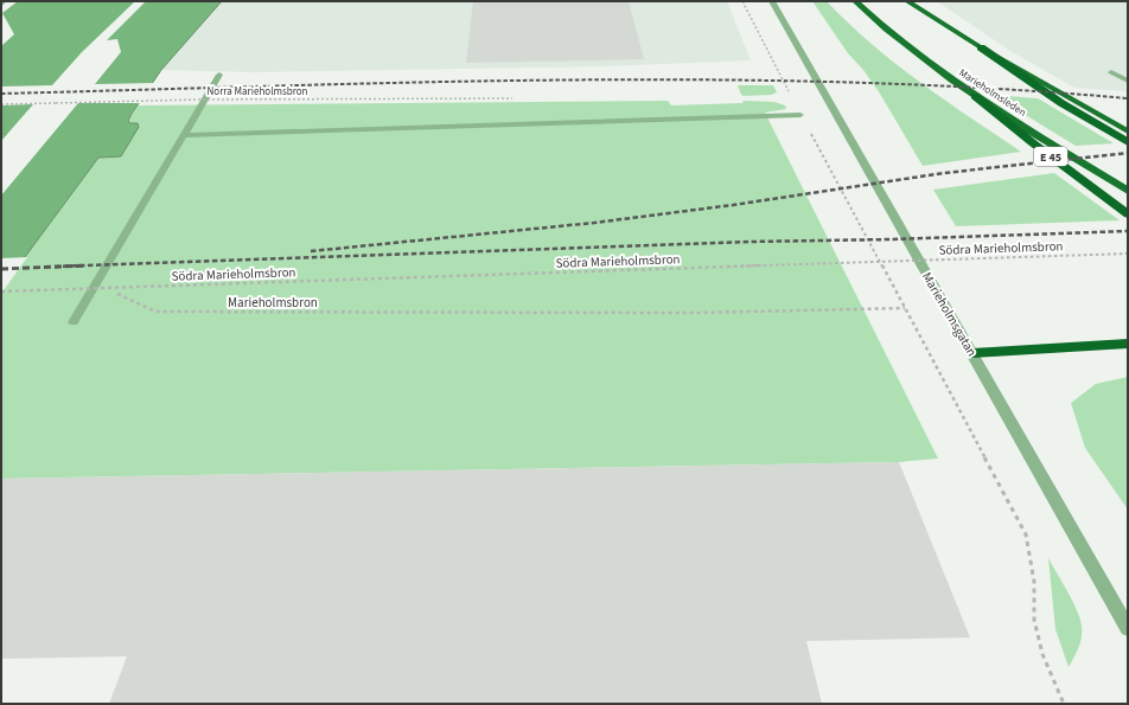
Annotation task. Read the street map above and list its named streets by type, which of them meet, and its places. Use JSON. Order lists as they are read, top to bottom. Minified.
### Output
{"streets":{"highway":["Marieholmsleden","E 45"],"street":["Marieholmsgatan"],"path":["Norra Marieholmsbron","Södra Marieholmsbron","Marieholmsbron"]},"crossings":[["Marieholmsleden","E 45"],["Södra Marieholmsbron","Marieholmsbron"]]}
